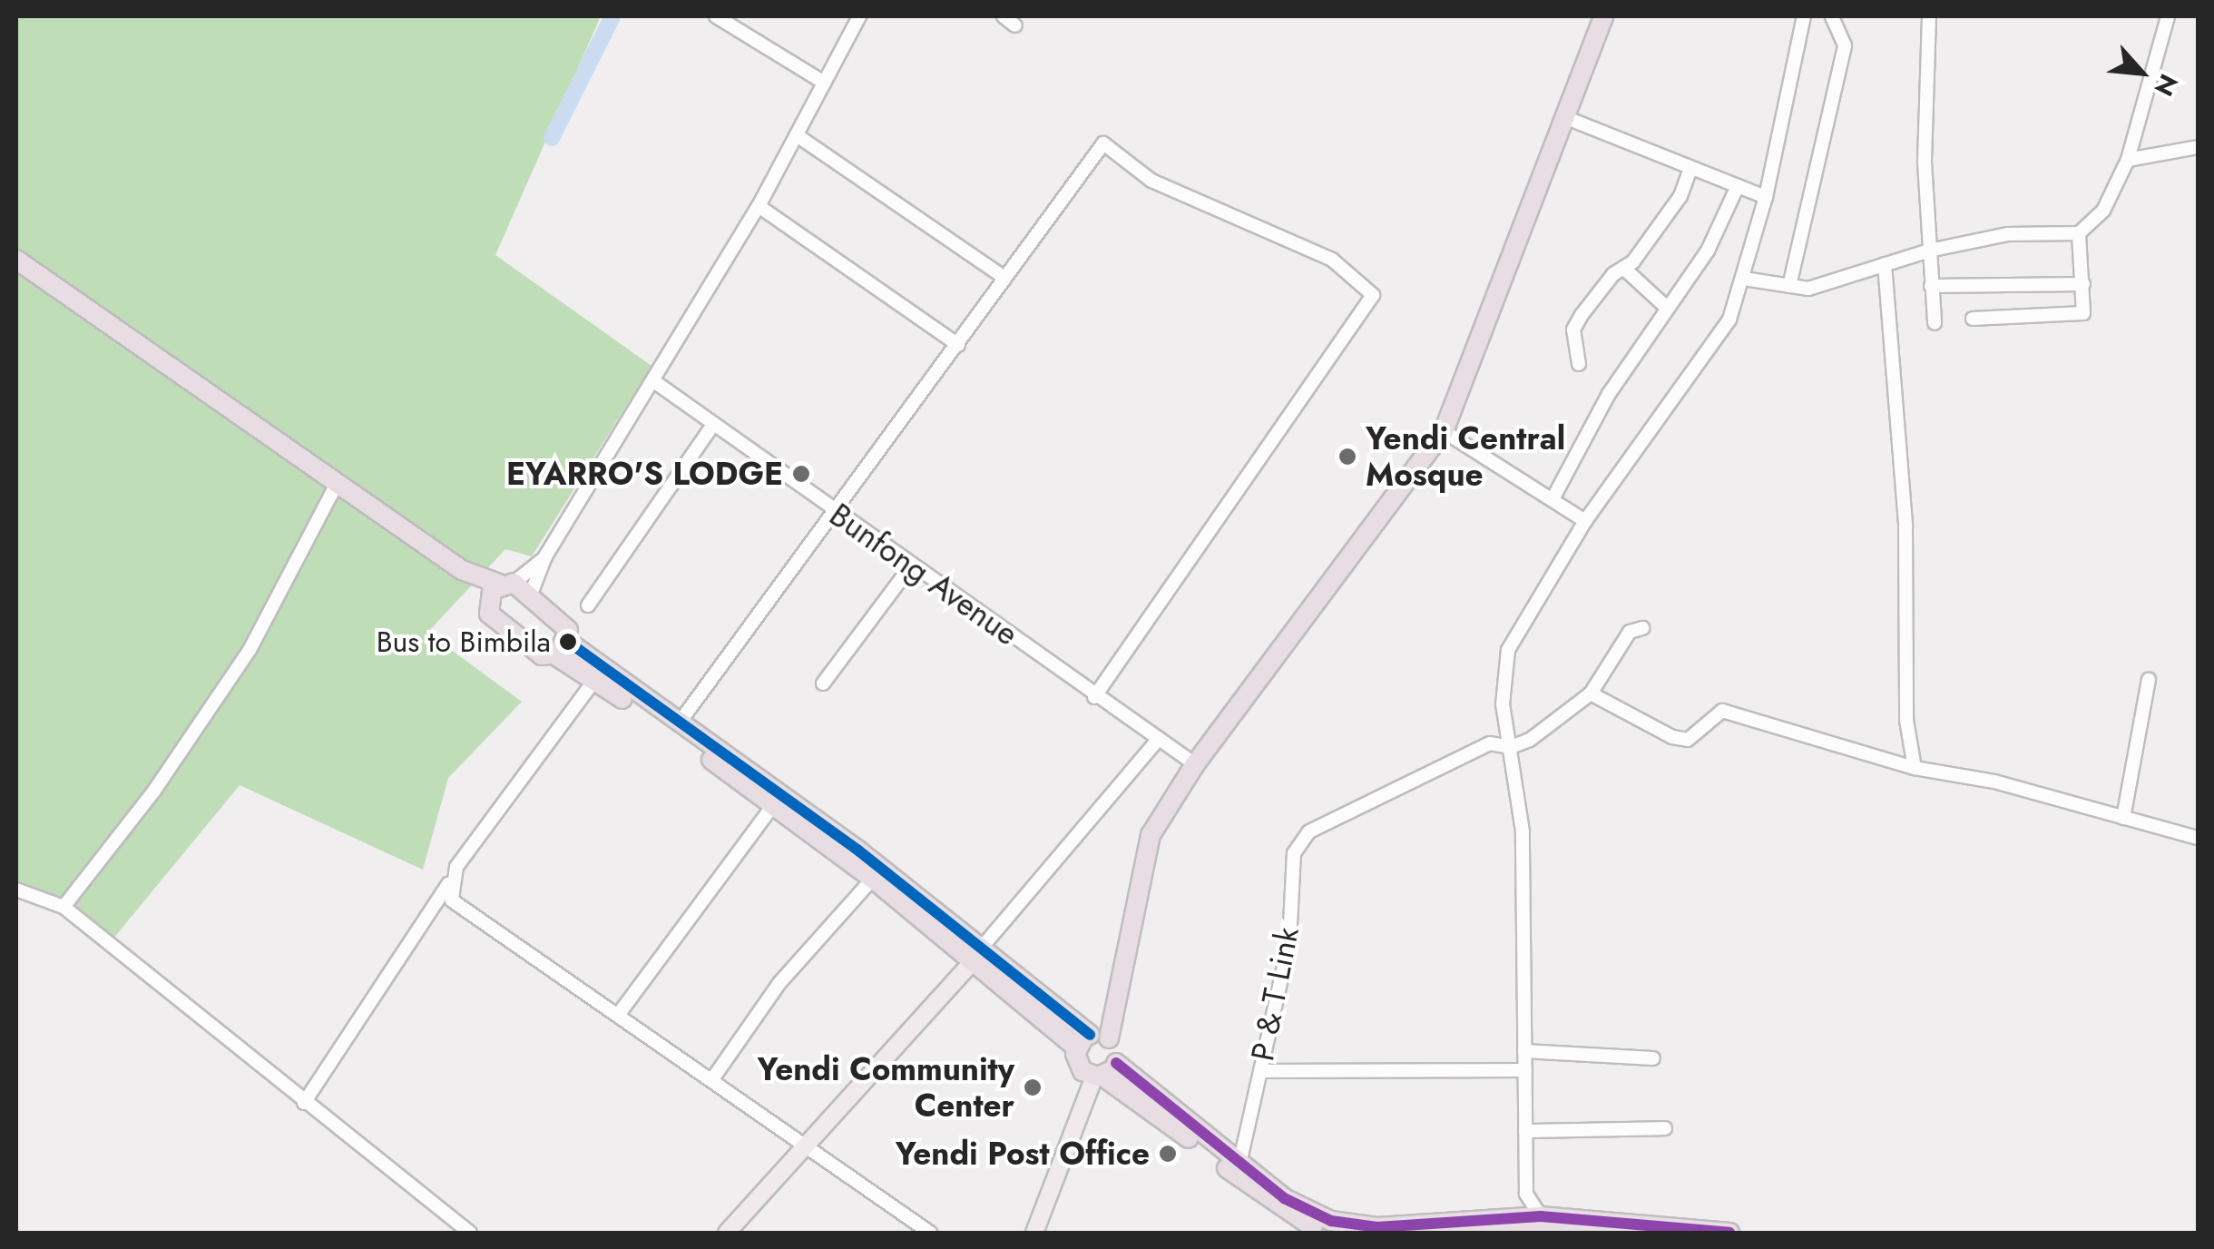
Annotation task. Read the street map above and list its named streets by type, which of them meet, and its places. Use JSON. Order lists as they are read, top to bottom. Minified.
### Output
{"streets":{"street":["Bunfong Avenue","P & T Link"]},"places":["Yendi Central Mosque","EYARRO'S LODGE","Bus to Bimbila","Yendi Community Center","Yendi Post Office"],"north":"bottom right"}
